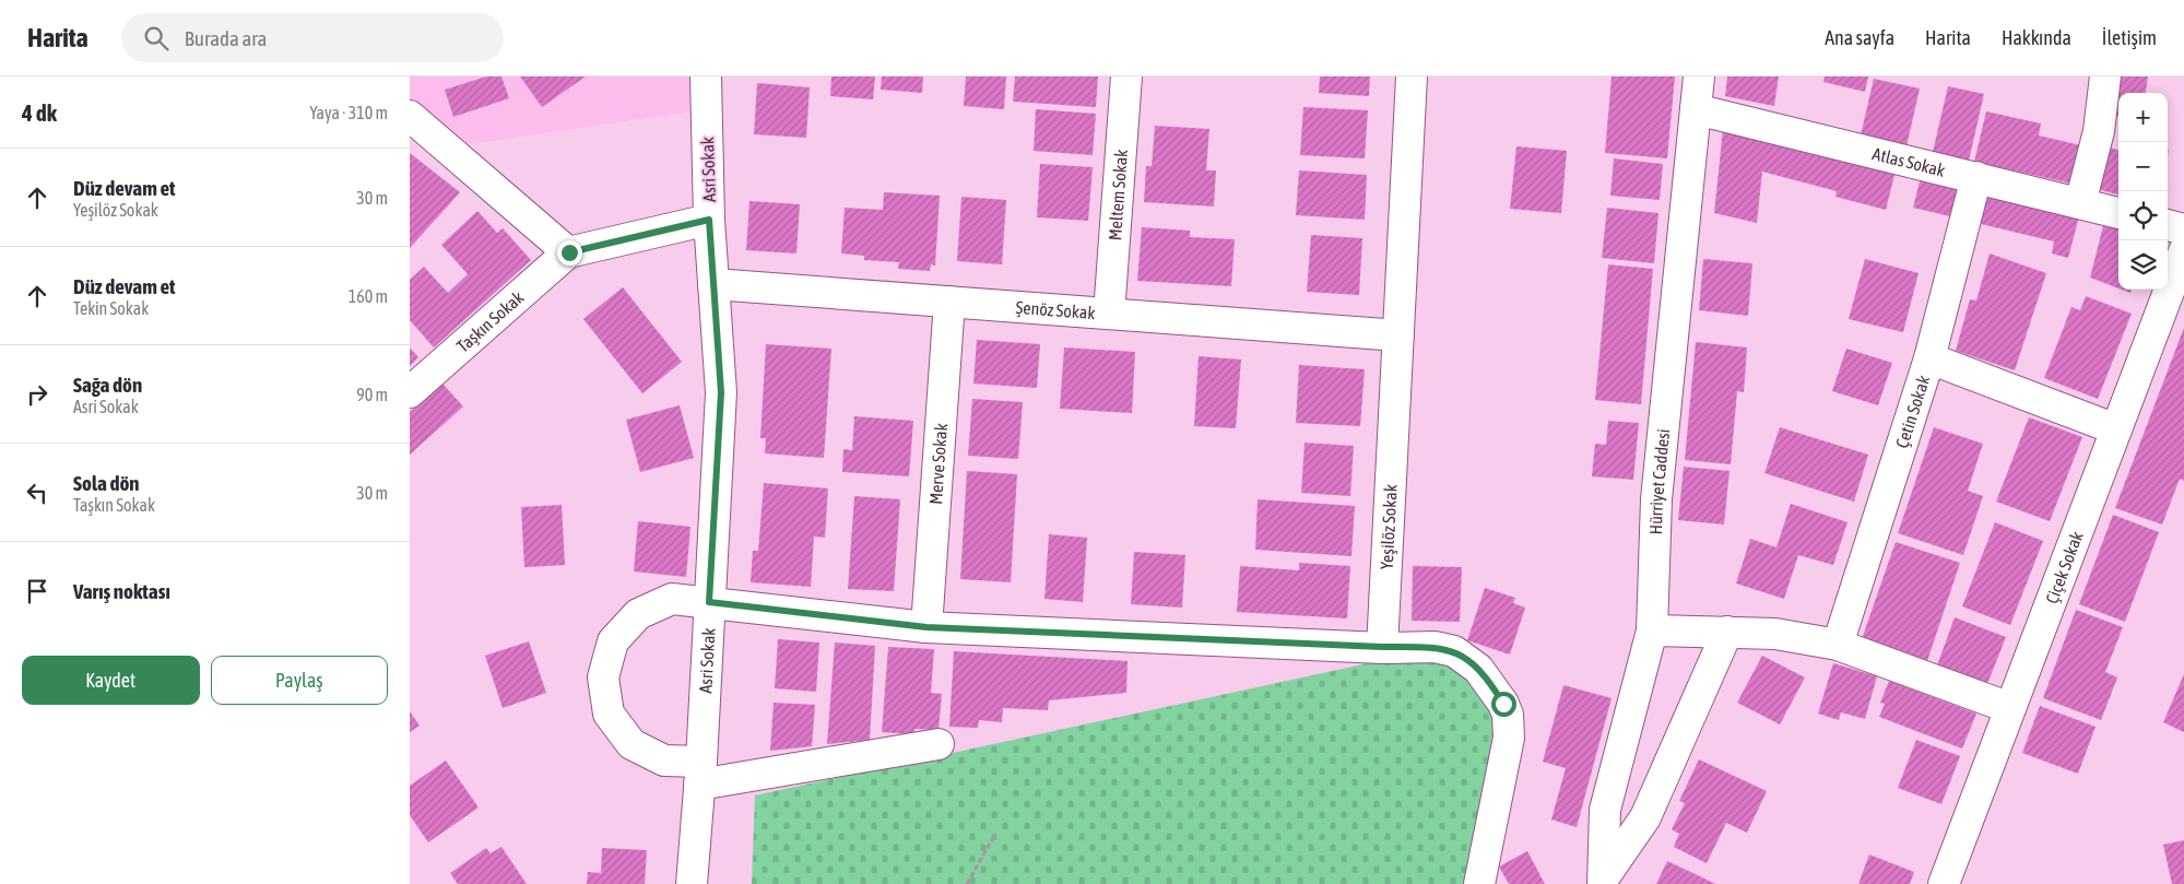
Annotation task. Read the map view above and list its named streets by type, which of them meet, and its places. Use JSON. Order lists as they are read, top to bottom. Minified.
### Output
{"streets":{"street":["Atlas Sokak","Asri Sokak","Meltem Sokak","Şenöz Sokak","Taşkın Sokak","Çetin Sokak","Merve Sokak","Hürriyet Caddesi","Yeşilöz Sokak","Çiçek Sokak"]},"crossings":[["Atlas Sokak","Çetin Sokak"],["Atlas Sokak","Hürriyet Caddesi"],["Asri Sokak","Şenöz Sokak"],["Asri Sokak","Taşkın Sokak"],["Meltem Sokak","Şenöz Sokak"],["Şenöz Sokak","Merve Sokak"],["Şenöz Sokak","Yeşilöz Sokak"]],"page":{"header":"Harita","search":"Burada ara","nav":["Ana sayfa","Harita","Hakkında","İletişim"],"heading":["4 dk","Yaya · 310 m"],"map_buttons":["+","−"],"list":[["Düz devam et","Yeşilöz Sokak","30 m"],["Düz devam et","Tekin Sokak","160 m"],["Sağa dön","Asri Sokak","90 m"],["Sola dön","Taşkın Sokak","30 m"],"Varış noktası"],"buttons":["Kaydet","Paylaş"]}}
